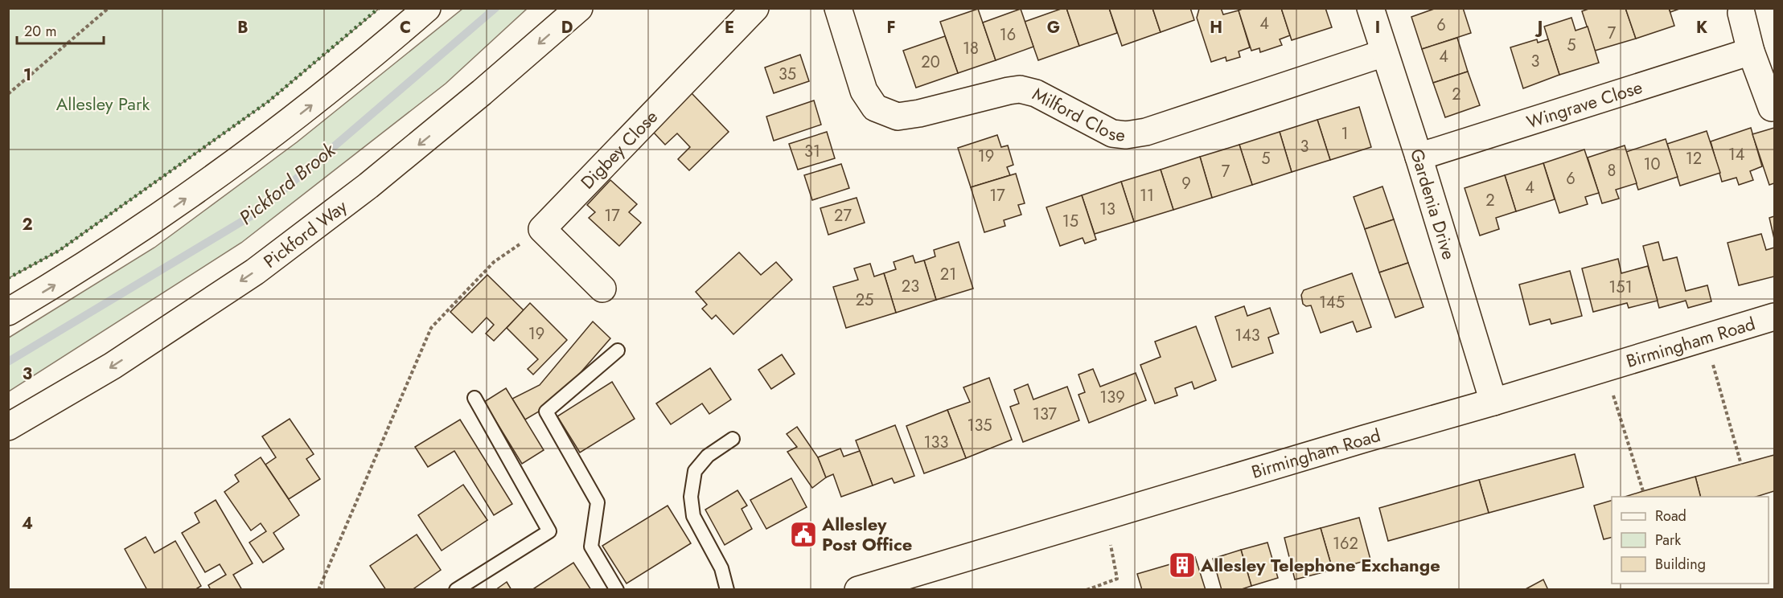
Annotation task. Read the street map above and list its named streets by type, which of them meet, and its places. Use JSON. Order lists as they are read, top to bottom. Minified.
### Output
{"streets":{"main road":["Wingrave Close","Milford Close","Digbey Close","Gardenia Drive","Pickford Way","Birmingham Road"]},"crossings":[["Wingrave Close","Gardenia Drive"],["Milford Close","Gardenia Drive"],["Gardenia Drive","Birmingham Road"]],"water":["Pickford Brook"],"parks":["Allesley Park"],"places":{"public building":["Allesley Post Office"],"building":["Allesley Telephone Exchange"]},"house_numbers":["4","6","7","16","5","18","4","3","20","35","2","1","3","31","14","19","5","12","10","8","7","6","9","4","17","11","2","13","17","27","15","21","23","151","25","145","19","143","139","137","135","133","162"],"legend":["Road","Park","Building"],"scale_bar":"20 m","grid":{"columns":["B","C","D","E","F","G","H","I","J","K"],"rows":["1","2","3","4"]}}
